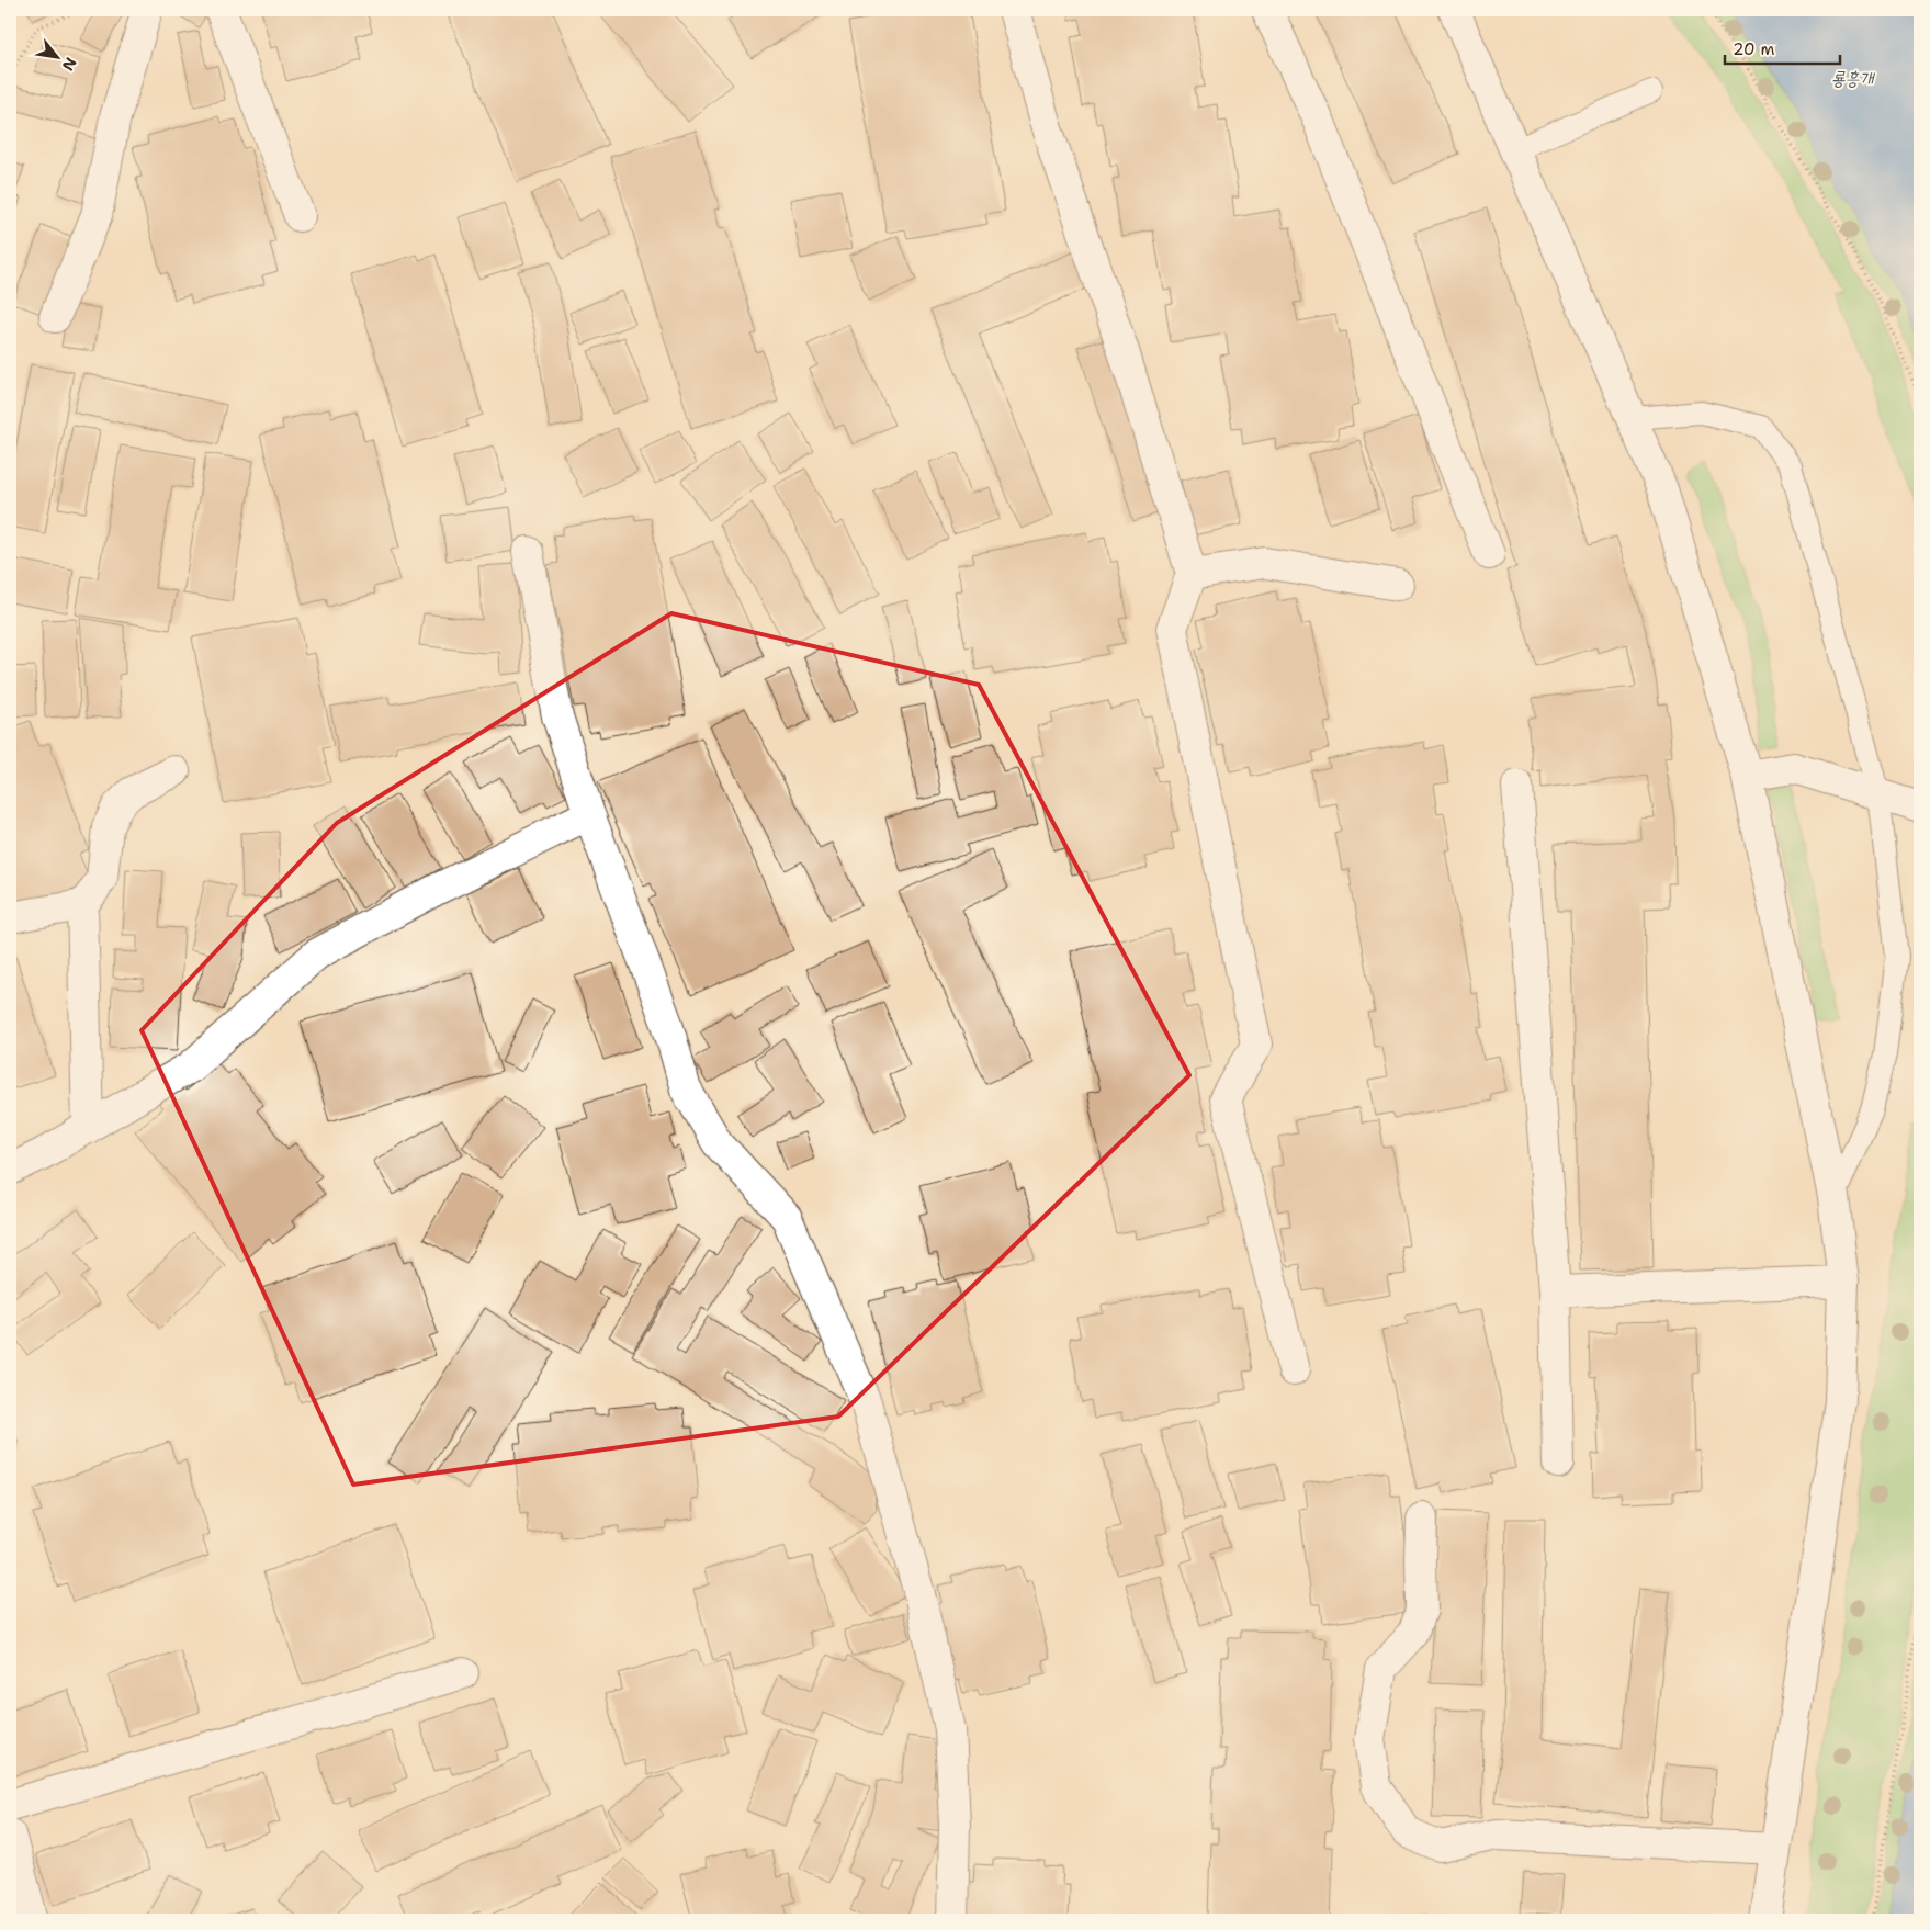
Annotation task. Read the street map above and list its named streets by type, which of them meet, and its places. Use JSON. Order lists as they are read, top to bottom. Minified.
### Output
{"water":["룡흥개"],"scale_bar":"20 m","north":"bottom right"}
